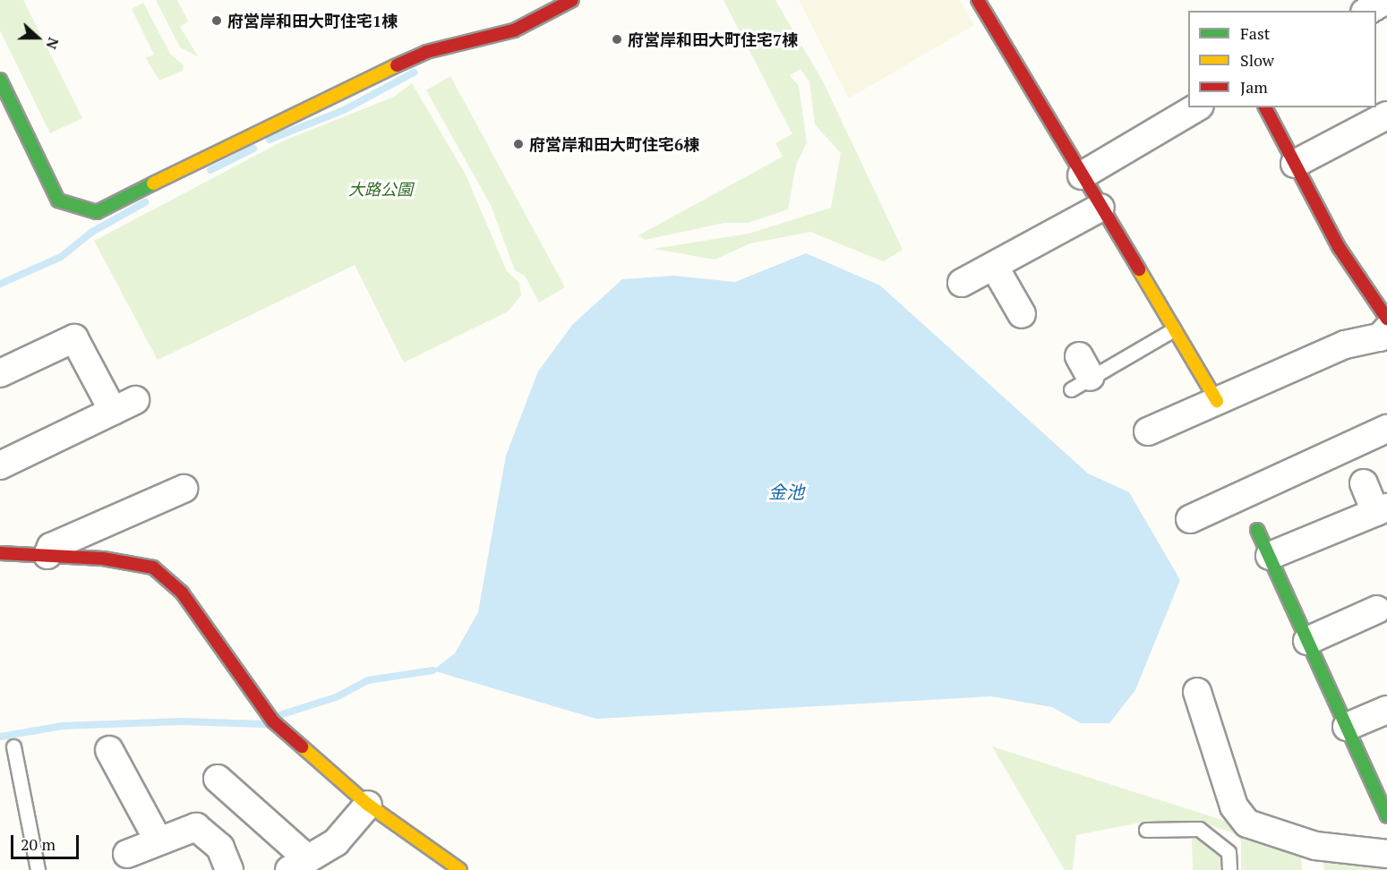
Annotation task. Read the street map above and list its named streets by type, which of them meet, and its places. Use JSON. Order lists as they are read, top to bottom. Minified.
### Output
{"water":["金池"],"parks":["大路公園"],"places":["府営岸和田大町住宅1棟","府営岸和田大町住宅7棟","府営岸和田大町住宅6棟"],"legend":["Fast","Slow","Jam"],"scale_bar":"20 m","north":"right"}
